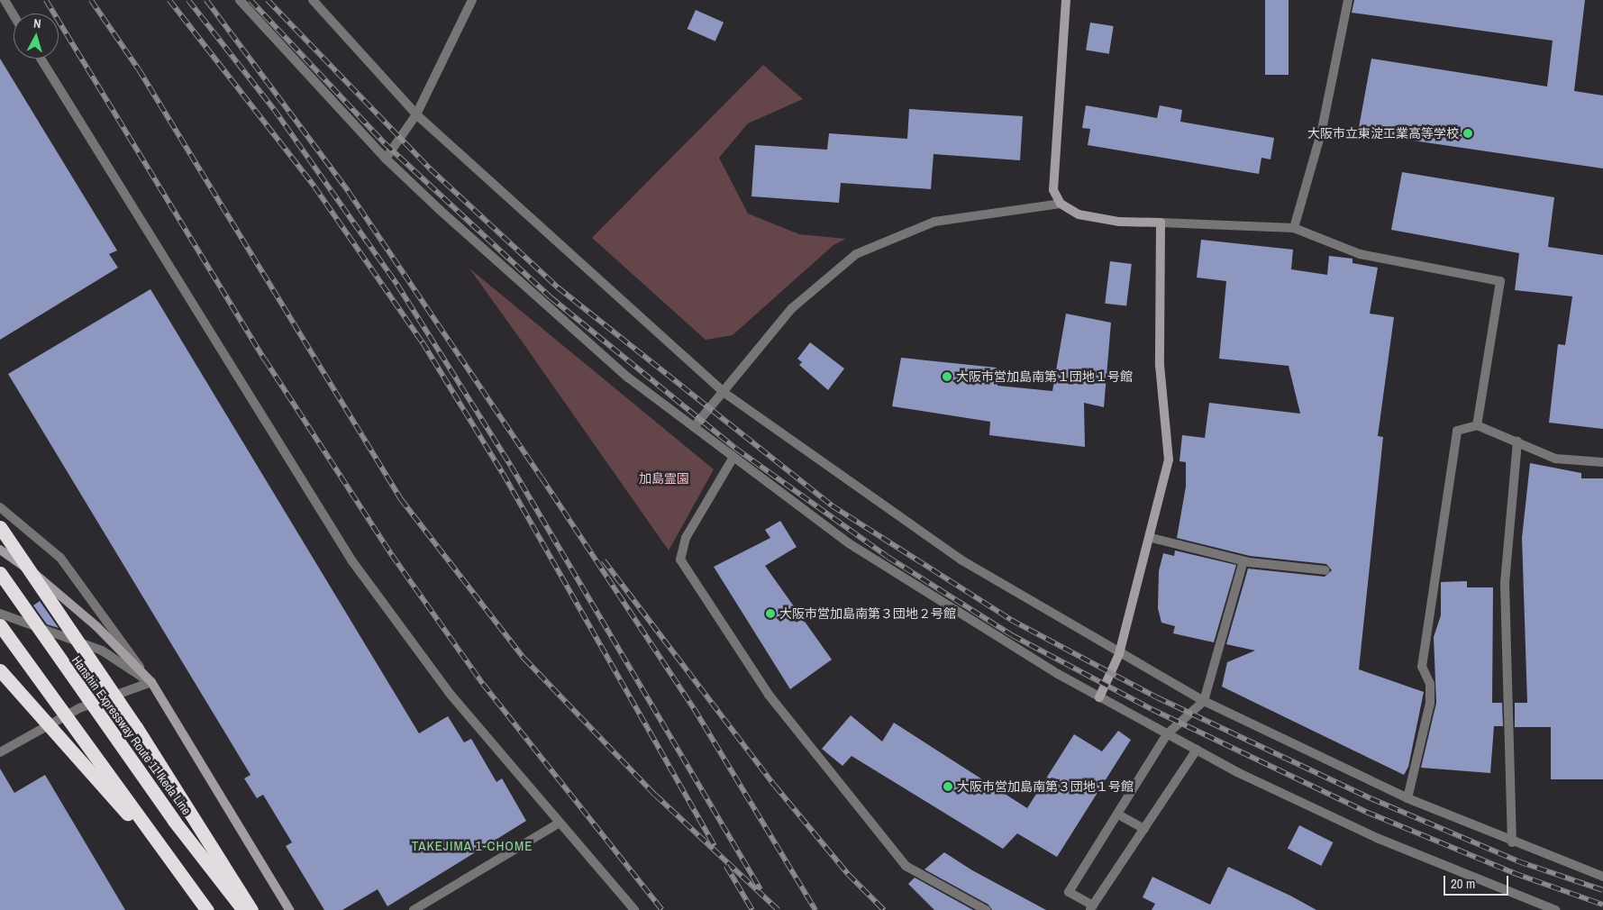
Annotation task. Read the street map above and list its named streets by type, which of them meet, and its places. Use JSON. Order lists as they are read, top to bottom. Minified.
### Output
{"streets":{"highway":["Hanshin Expressway Route 11 Ikeda Line"]},"districts":["TAKEJIMA 1-CHOME"],"parks":["加島霊園"],"places":["大阪市立東淀工業高等学校","大阪市営加島南第１団地１号館","大阪市営加島南第３団地２号館","大阪市営加島南第３団地１号館"],"scale_bar":"20 m","north":"top"}
